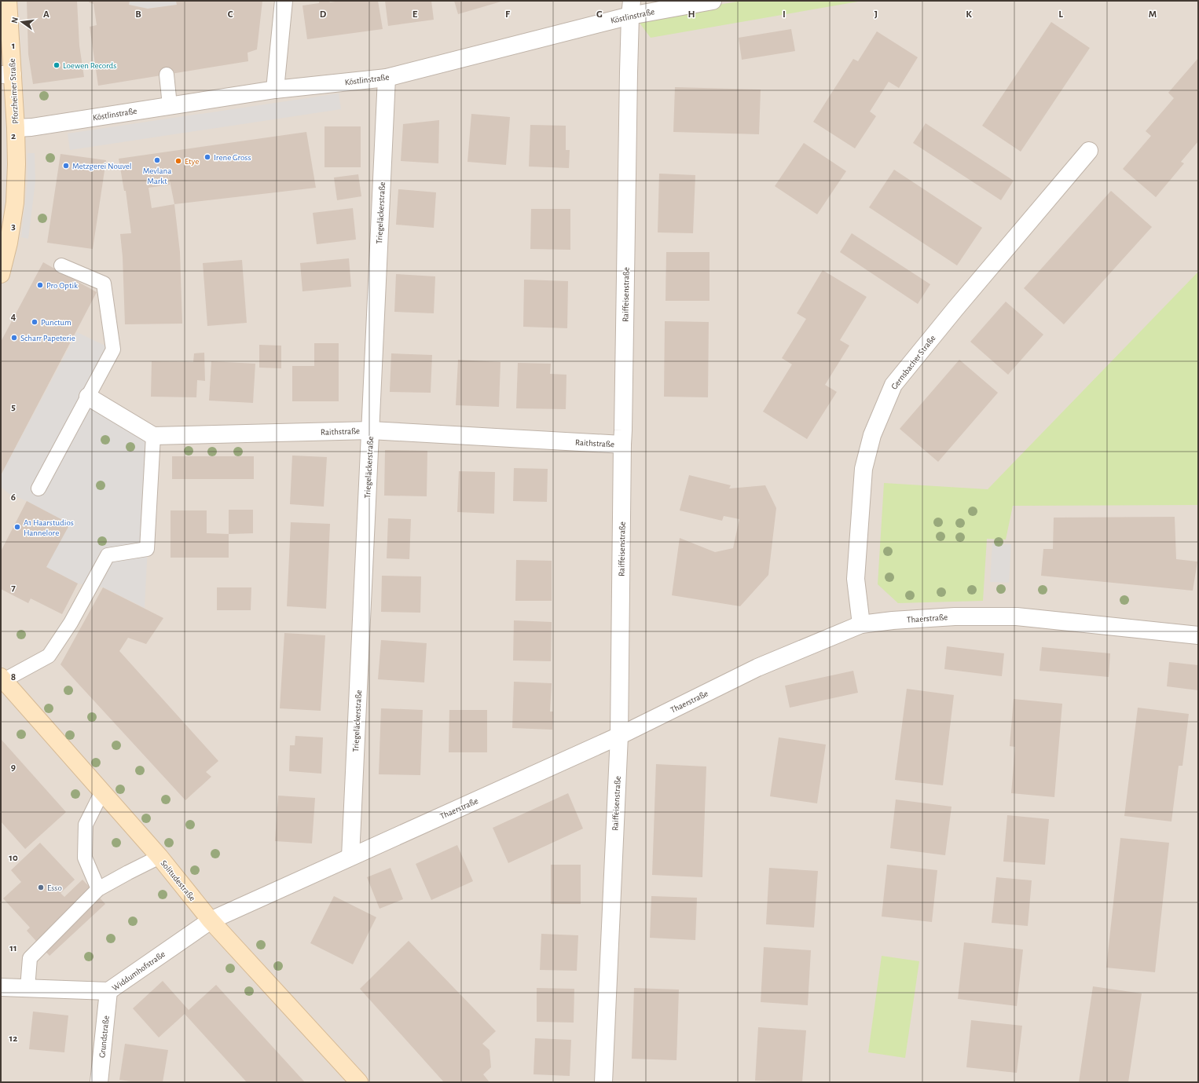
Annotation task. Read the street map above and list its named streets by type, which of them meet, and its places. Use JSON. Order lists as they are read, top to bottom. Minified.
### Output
{"streets":{"main road":["Pforzheimer Straße","Solitudestraße"],"street":["Köstlinstraße","Triegeläckerstraße","Raiffeisenstraße","Gernsbacher Straße","Raithstraße","Thaerstraße","Widdumhofstraße","Grundstraße"]},"crossings":[["Köstlinstraße","Pforzheimer Straße"],["Köstlinstraße","Triegeläckerstraße"],["Köstlinstraße","Raiffeisenstraße"],["Triegeläckerstraße","Raithstraße"],["Triegeläckerstraße","Thaerstraße"],["Raiffeisenstraße","Raithstraße"],["Raiffeisenstraße","Thaerstraße"],["Gernsbacher Straße","Thaerstraße"],["Thaerstraße","Solitudestraße"],["Thaerstraße","Widdumhofstraße"],["Solitudestraße","Widdumhofstraße"],["Widdumhofstraße","Grundstraße"]],"places":["Loewen Records","Irene Gross","Mevlana Markt","Etye","Metzgerei Nouvel","Pro Optik","Punctum","Scharr Papeterie","A1 Haarstudios Hannelore","Esso"],"north":"left","grid":{"columns":["A","B","C","D","E","F","G","H","I","J","K","L","M"],"rows":["1","2","3","4","5","6","7","8","9","10","11","12"]}}
